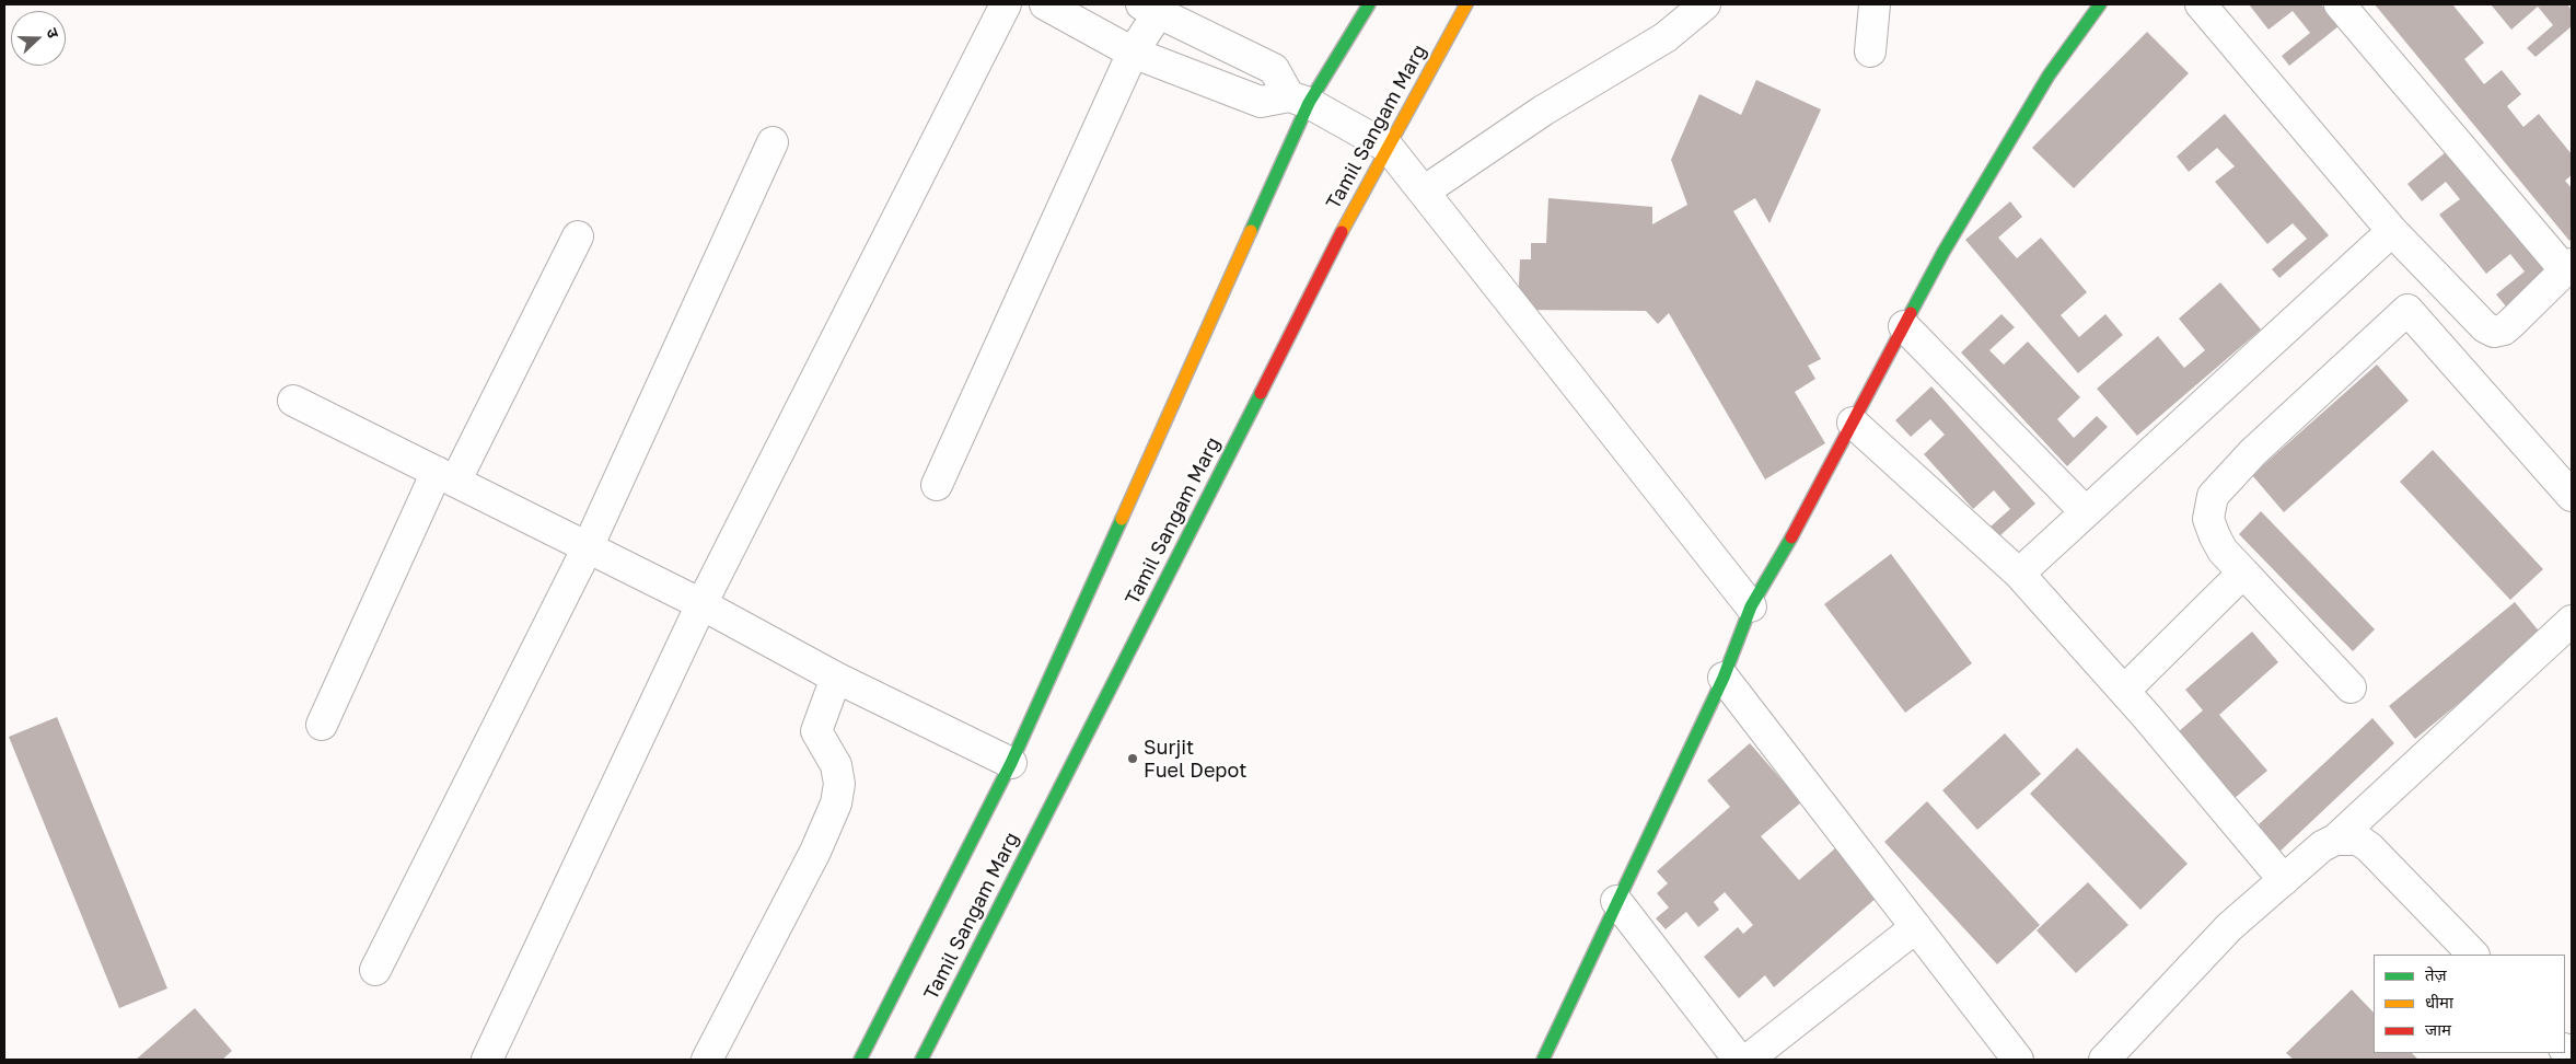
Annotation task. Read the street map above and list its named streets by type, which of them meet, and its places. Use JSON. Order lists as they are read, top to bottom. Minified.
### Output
{"streets":{"street":["Tamil Sangam Marg"]},"places":["Surjit Fuel Depot"],"legend":["तेज़","धीमा","जाम"],"north":"right"}
